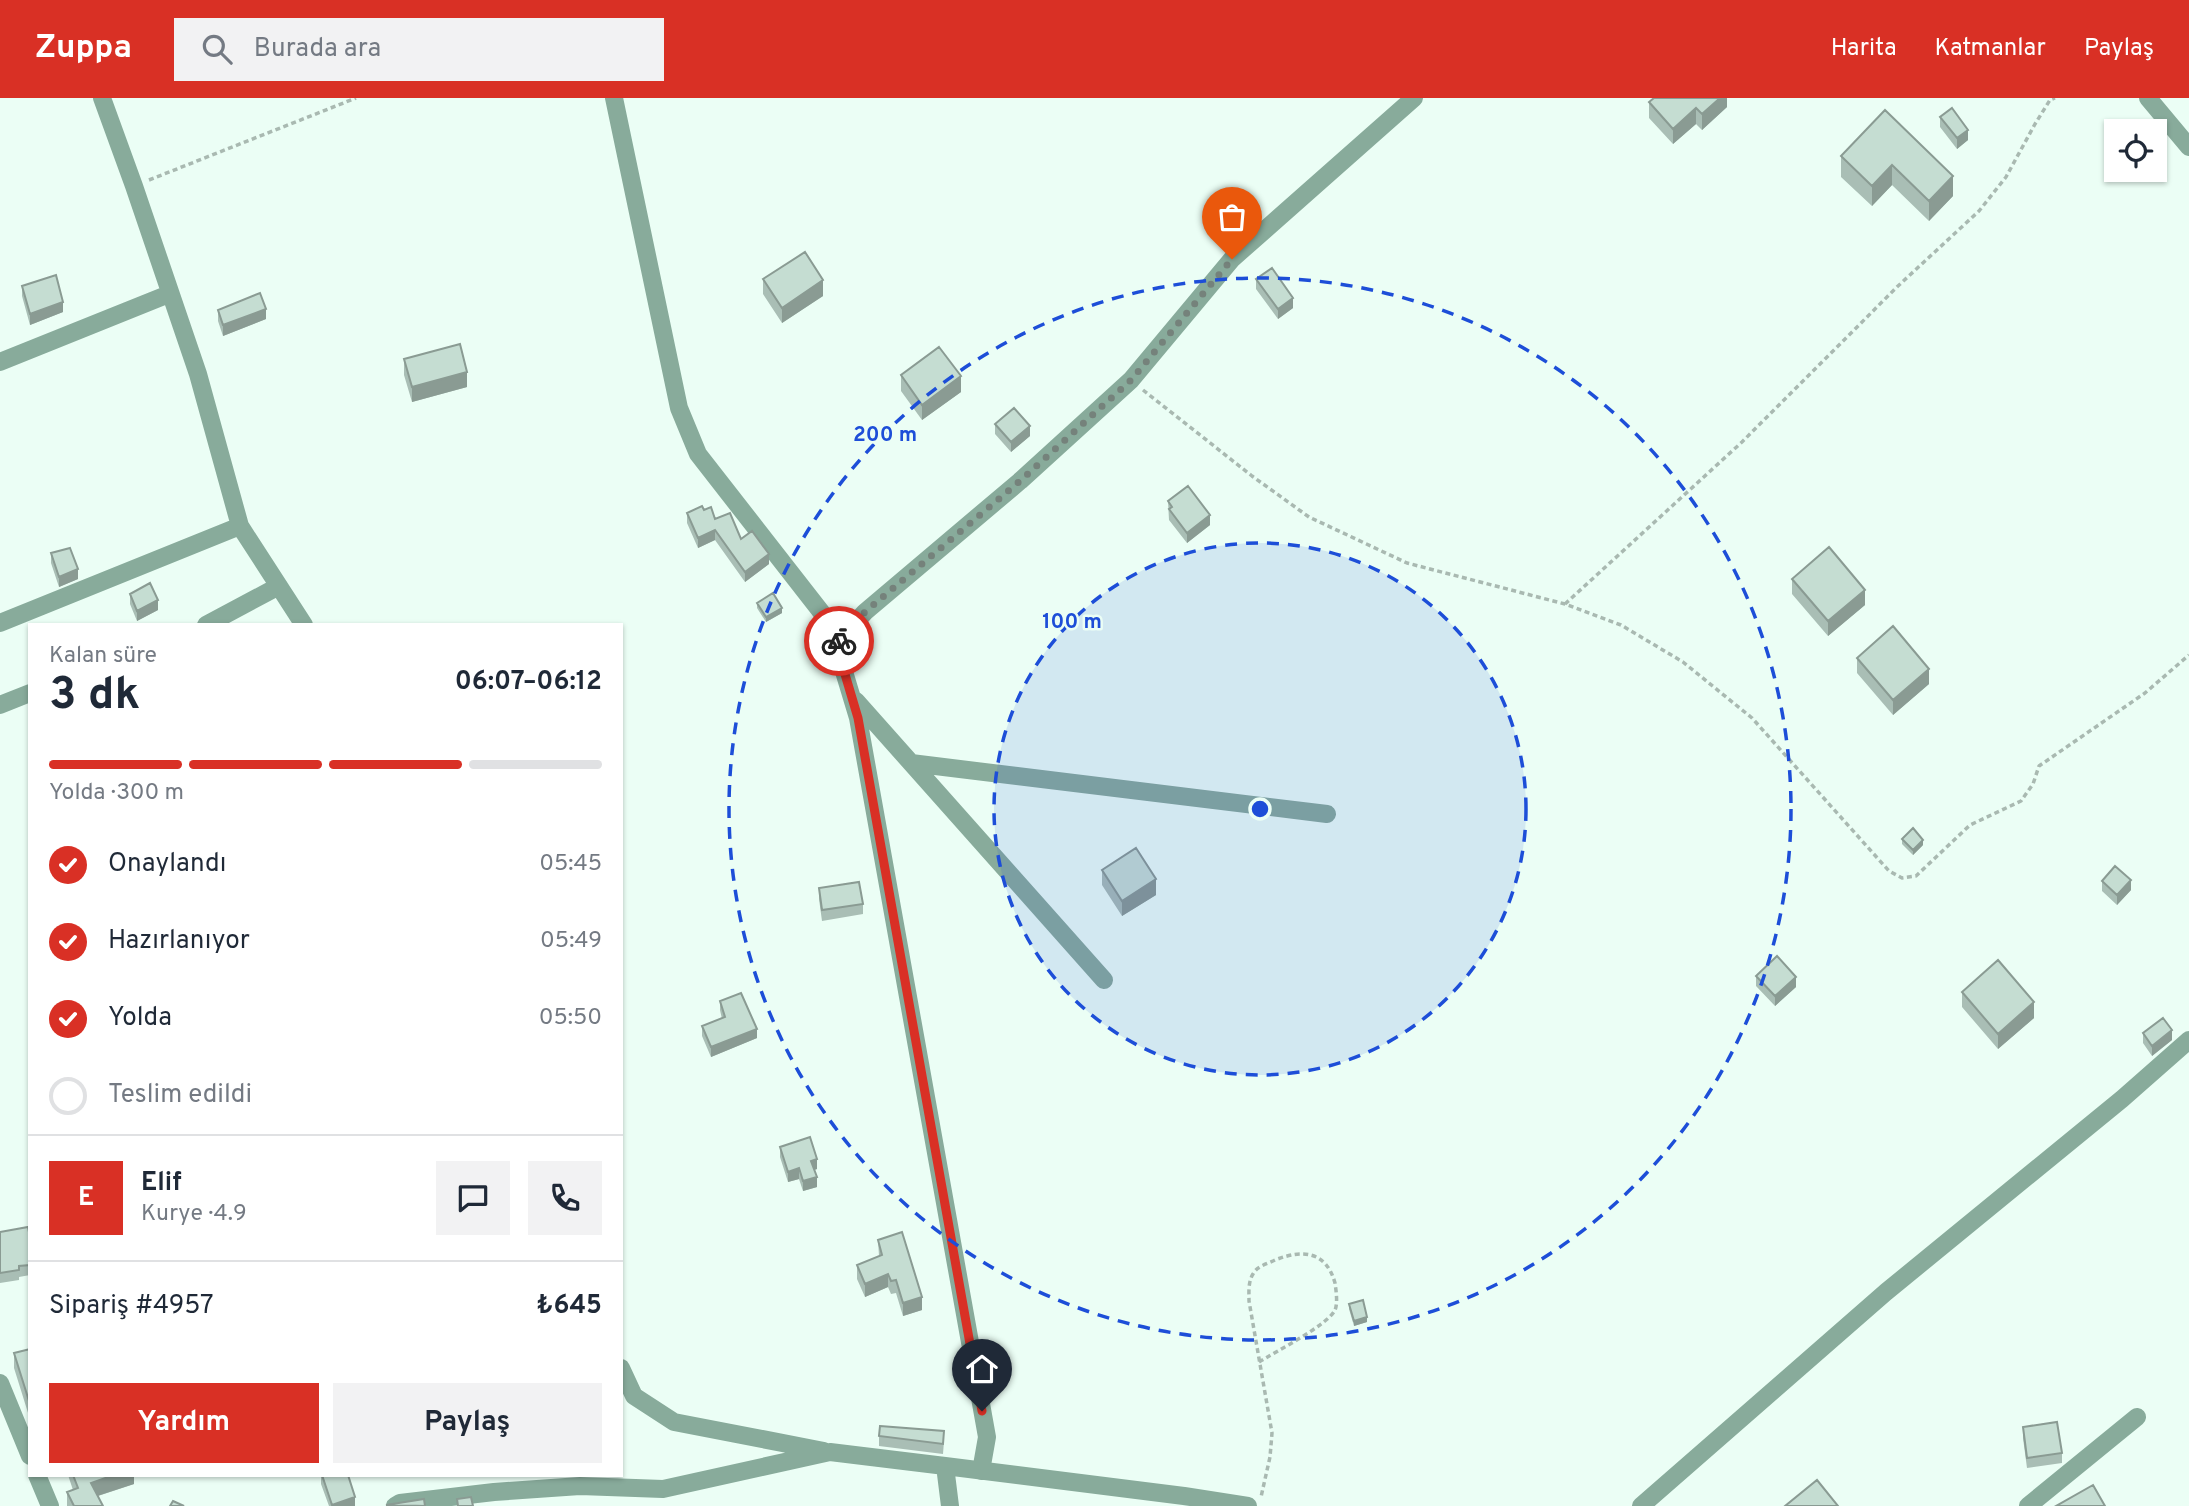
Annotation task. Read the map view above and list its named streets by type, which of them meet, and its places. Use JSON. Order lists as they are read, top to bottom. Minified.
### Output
{"page":{"header":"Zuppa","search":"Burada ara","nav":["Harita","Katmanlar","Paylaş"],"heading":["3 dk","Kalan süre","06:07–06:12"],"panel":["Elif","Kurye · 4.9","Sipariş #4957","₺645"],"bar":"Yolda · 300 m","list":[["Onaylandı","05:45"],["Hazırlanıyor","05:49"],["Yolda","05:50"],"Teslim edildi"],"round":"E","buttons":["Yardım","Paylaş"]},"rings":["200 m","100 m"]}
